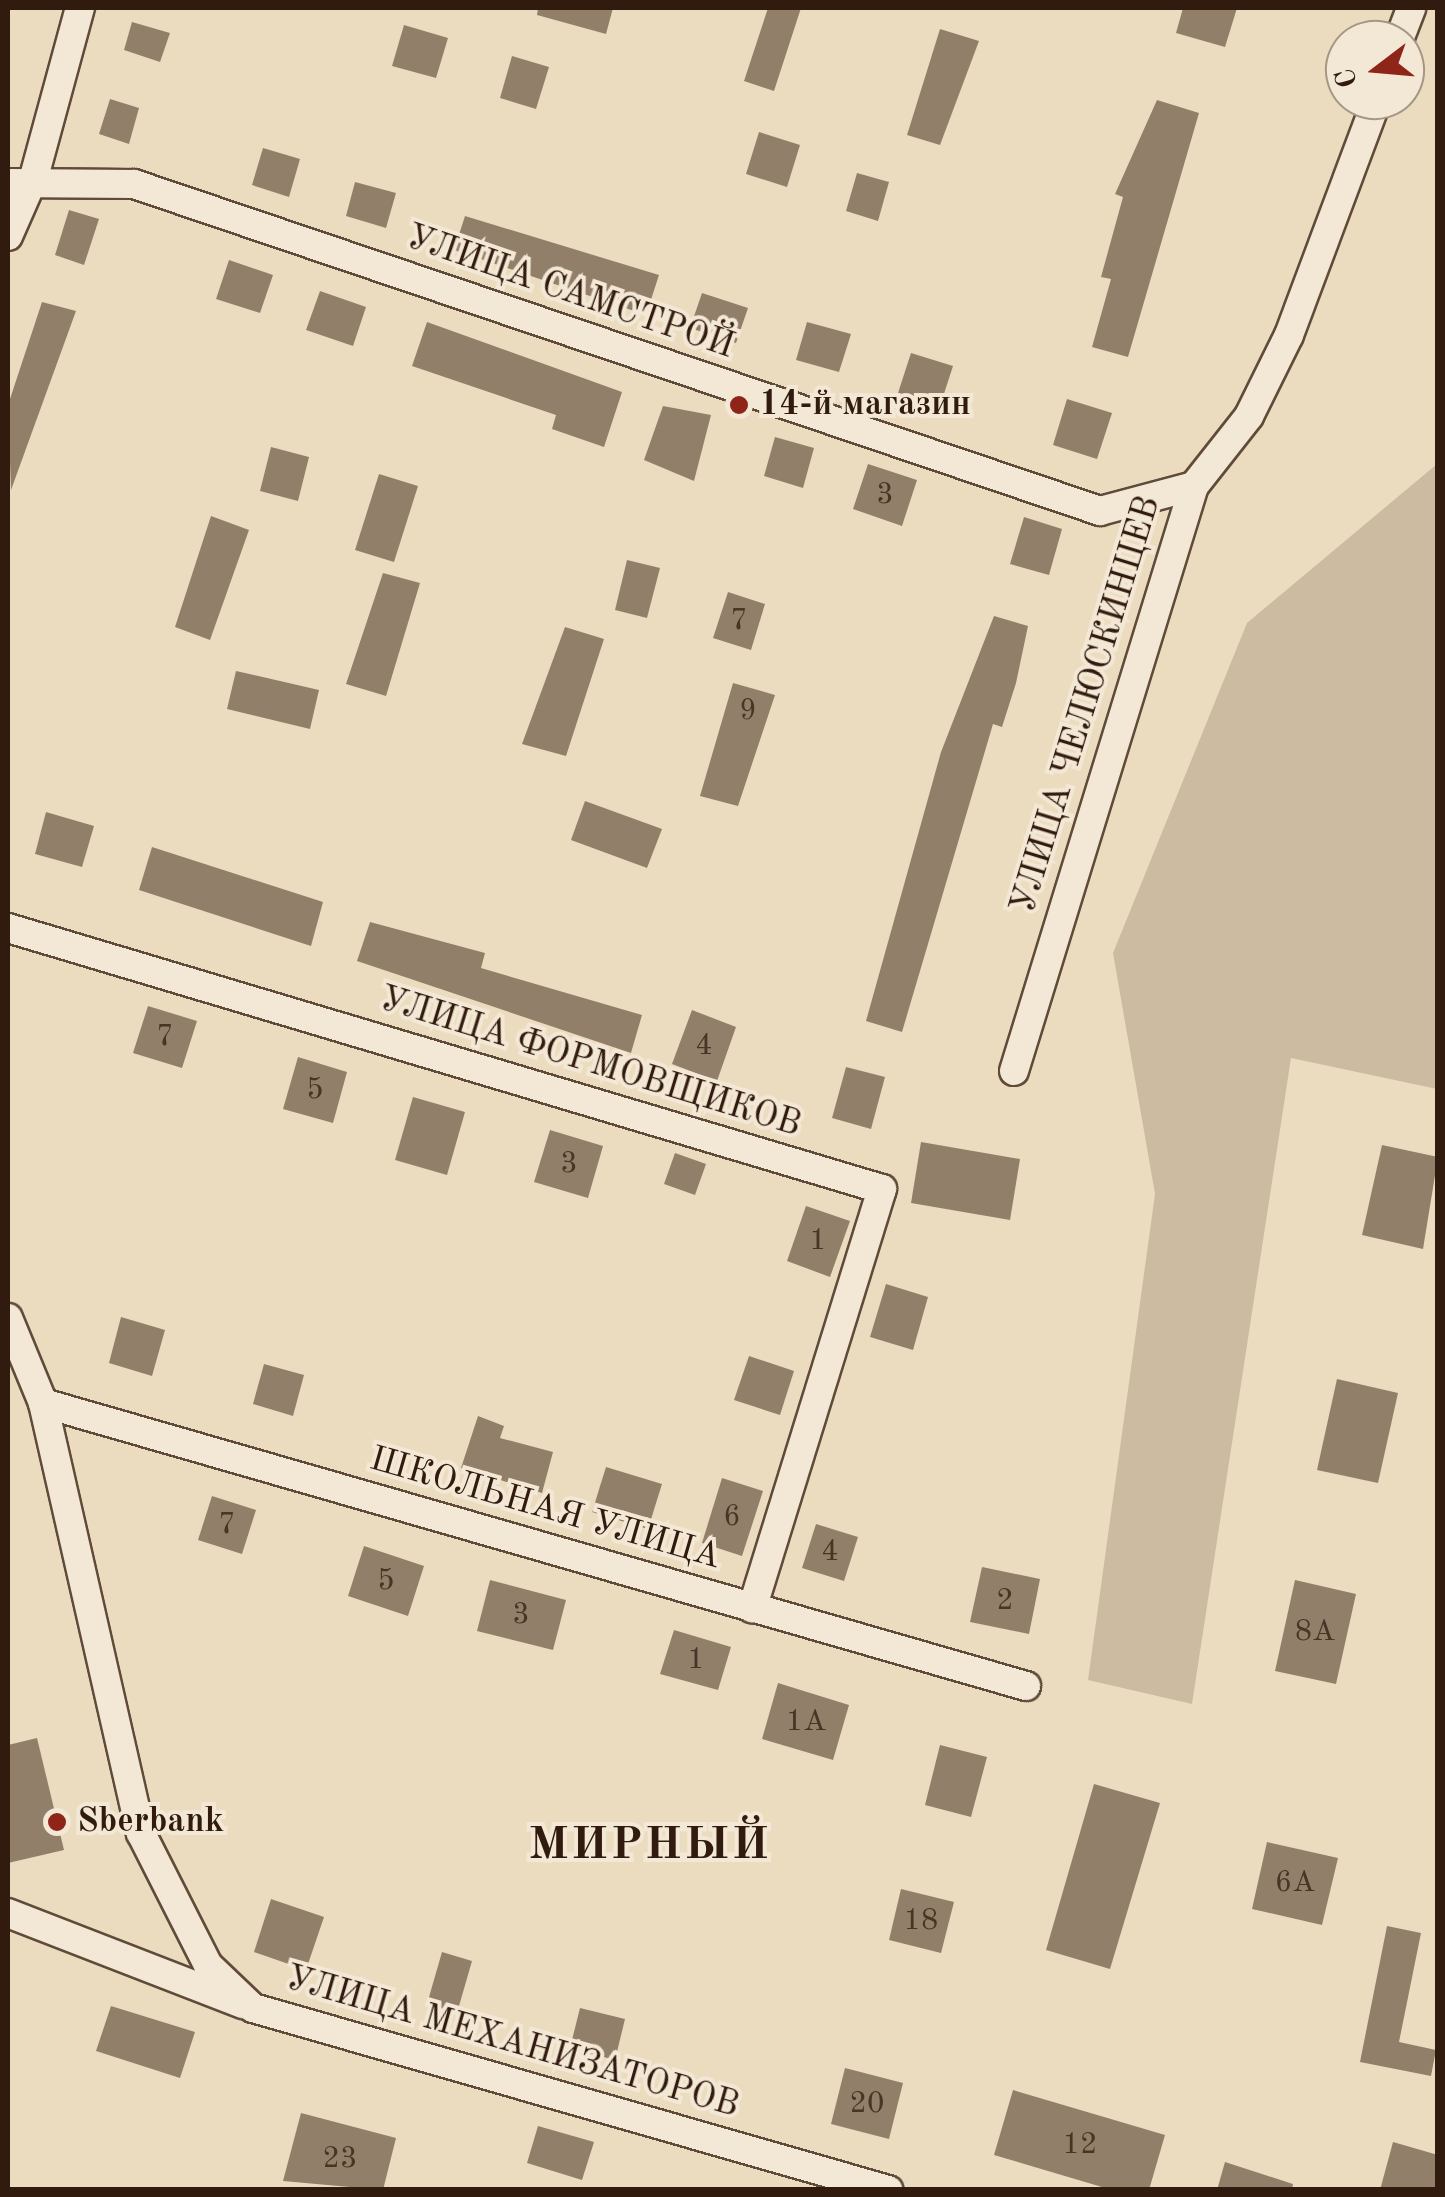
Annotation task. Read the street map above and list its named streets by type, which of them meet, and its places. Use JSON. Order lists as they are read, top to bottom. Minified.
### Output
{"streets":{"street":["УЛИЦА САМСТРОЙ","УЛИЦА ЧЕЛЮСКИНЦЕВ","УЛИЦА ФОРМОВЩИКОВ","ШКОЛЬНАЯ УЛИЦА","УЛИЦА МЕХАНИЗАТОРОВ"]},"crossings":[["УЛИЦА САМСТРОЙ","УЛИЦА ЧЕЛЮСКИНЦЕВ"],["УЛИЦА ФОРМОВЩИКОВ","ШКОЛЬНАЯ УЛИЦА"],["ШКОЛЬНАЯ УЛИЦА","УЛИЦА МЕХАНИЗАТОРОВ"]],"districts":["МИРНЫЙ"],"places":["14-й магазин","Sberbank"],"house_numbers":["3","7","9","7","4","5","3","1","6","7","4","5","2","3","8А","1","1А","6А","18","20","12","23"],"north":"left"}
